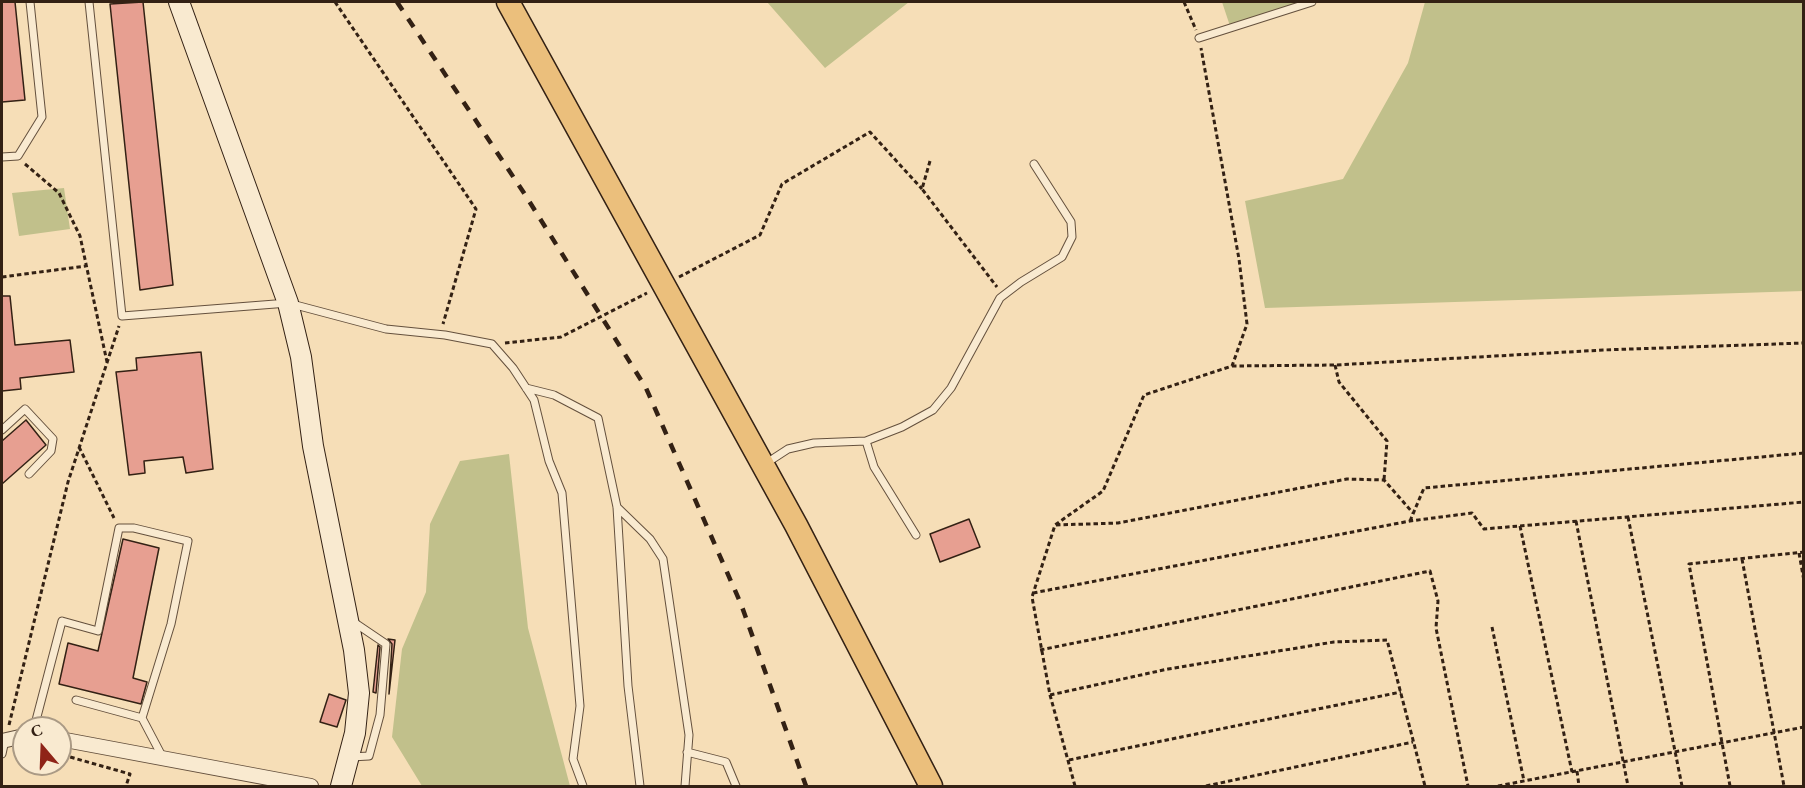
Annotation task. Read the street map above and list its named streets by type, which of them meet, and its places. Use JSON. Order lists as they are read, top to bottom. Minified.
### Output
{"north":"top"}
